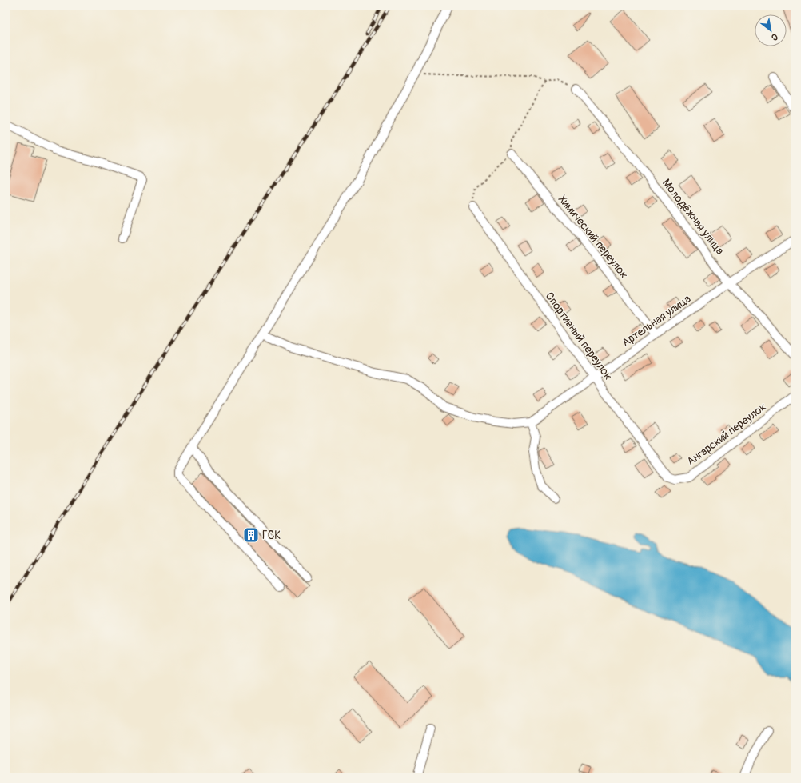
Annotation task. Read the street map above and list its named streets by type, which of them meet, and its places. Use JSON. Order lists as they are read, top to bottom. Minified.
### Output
{"streets":{"street":["Молодёжная улица","Химический переулок","Артельная улица","Спортивный переулок","Ангарский переулок"]},"crossings":[["Молодёжная улица","Артельная улица"],["Химический переулок","Артельная улица"],["Артельная улица","Спортивный переулок"],["Спортивный переулок","Ангарский переулок"]],"places":{"building":["ГСК"]},"north":"bottom right"}
